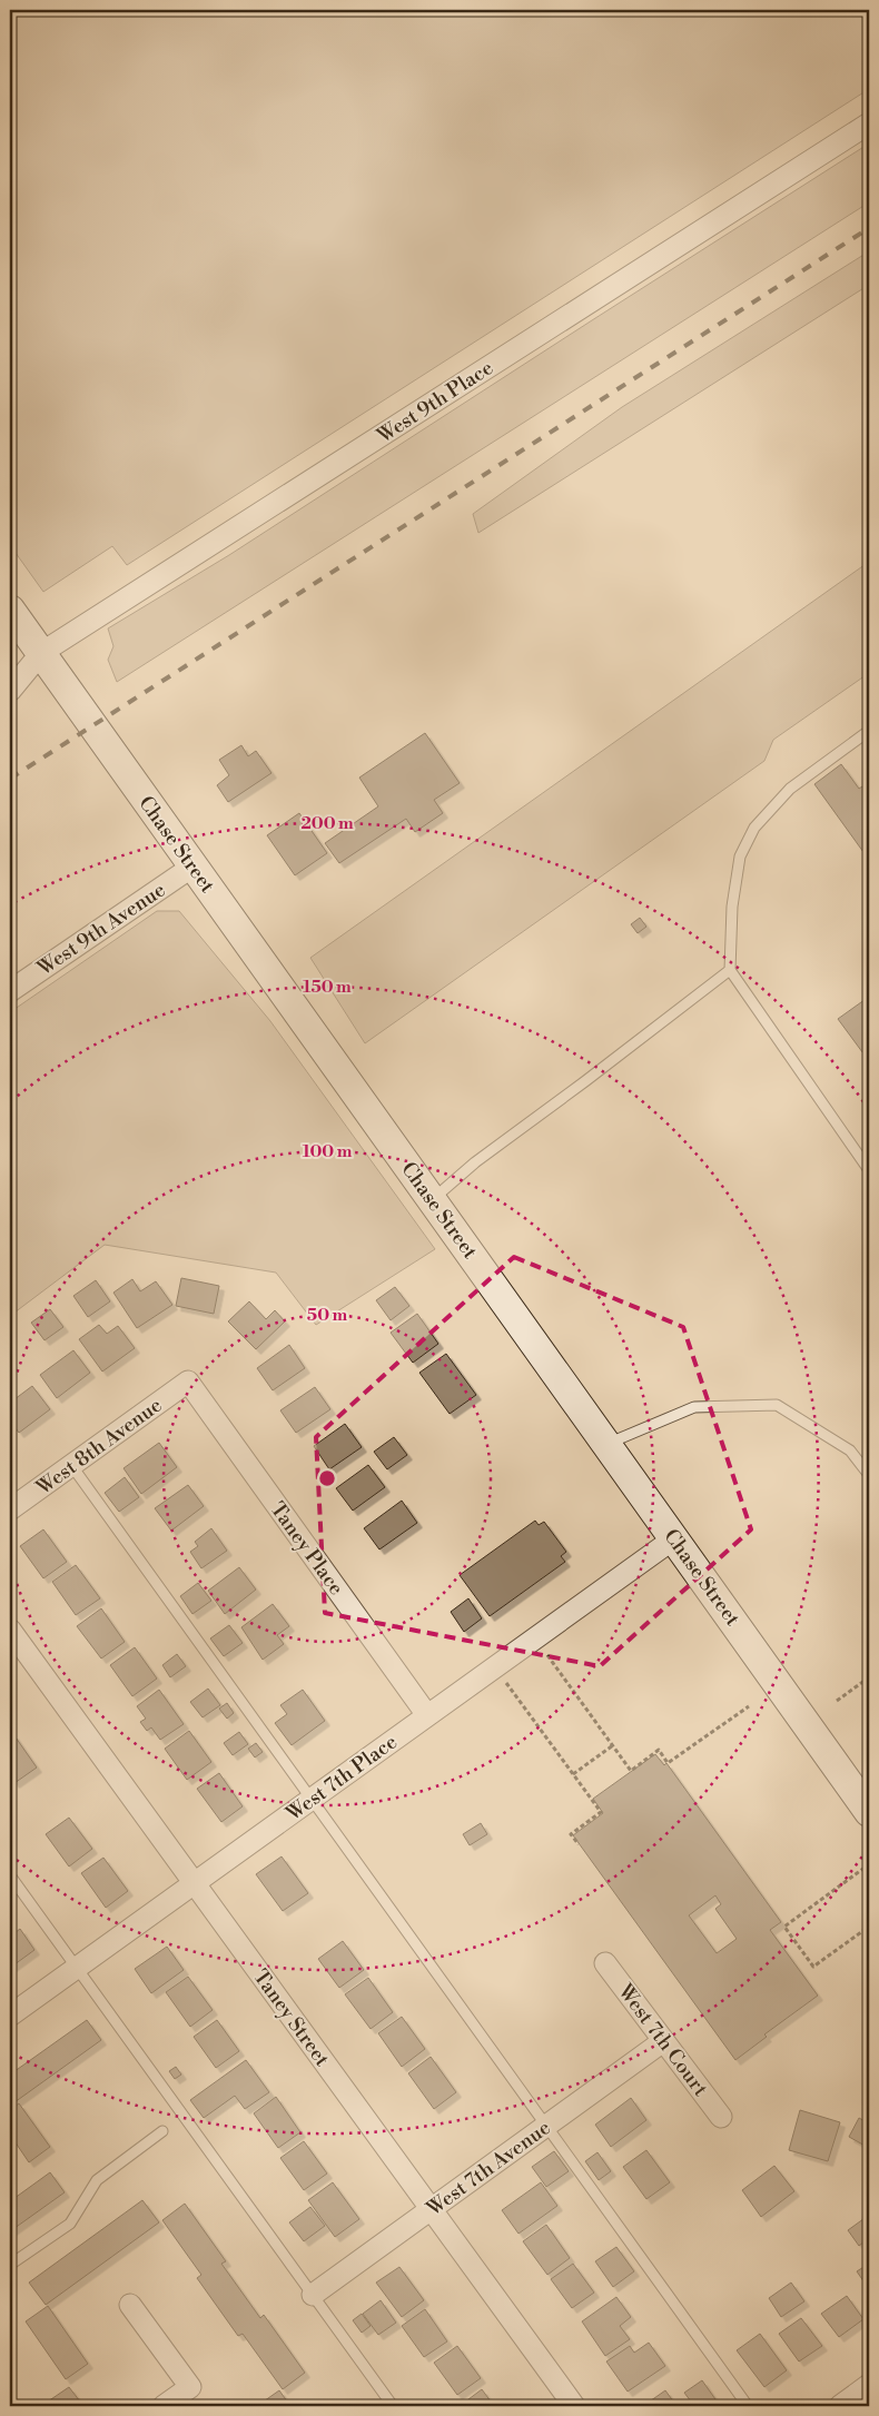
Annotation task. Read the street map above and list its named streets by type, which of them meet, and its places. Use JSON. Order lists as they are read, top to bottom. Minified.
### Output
{"streets":{"street":["West 9th Place","Chase Street","West 9th Avenue","West 8th Avenue","Taney Place","West 7th Place","Taney Street","West 7th Court","West 7th Avenue"]},"crossings":[["West 9th Place","Chase Street"],["Chase Street","West 9th Avenue"],["Chase Street","West 7th Place"],["West 8th Avenue","Taney Place"],["Taney Place","West 7th Place"],["West 7th Place","Taney Street"],["Taney Street","West 7th Avenue"],["West 7th Court","West 7th Avenue"]],"rings":["200 m","150 m","100 m","50 m"]}
